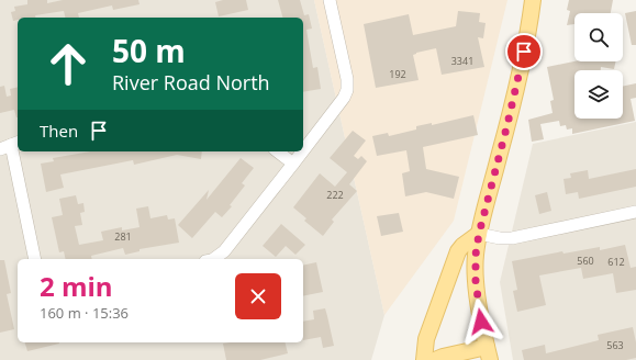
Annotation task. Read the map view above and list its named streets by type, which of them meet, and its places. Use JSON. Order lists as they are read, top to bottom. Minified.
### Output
{"house_numbers":["3341","192","222","281","560","612","563"],"page":{"turn":["50 m","River Road North"],"then":"Then","heading":["2 min","160 m · 15:36"]}}
